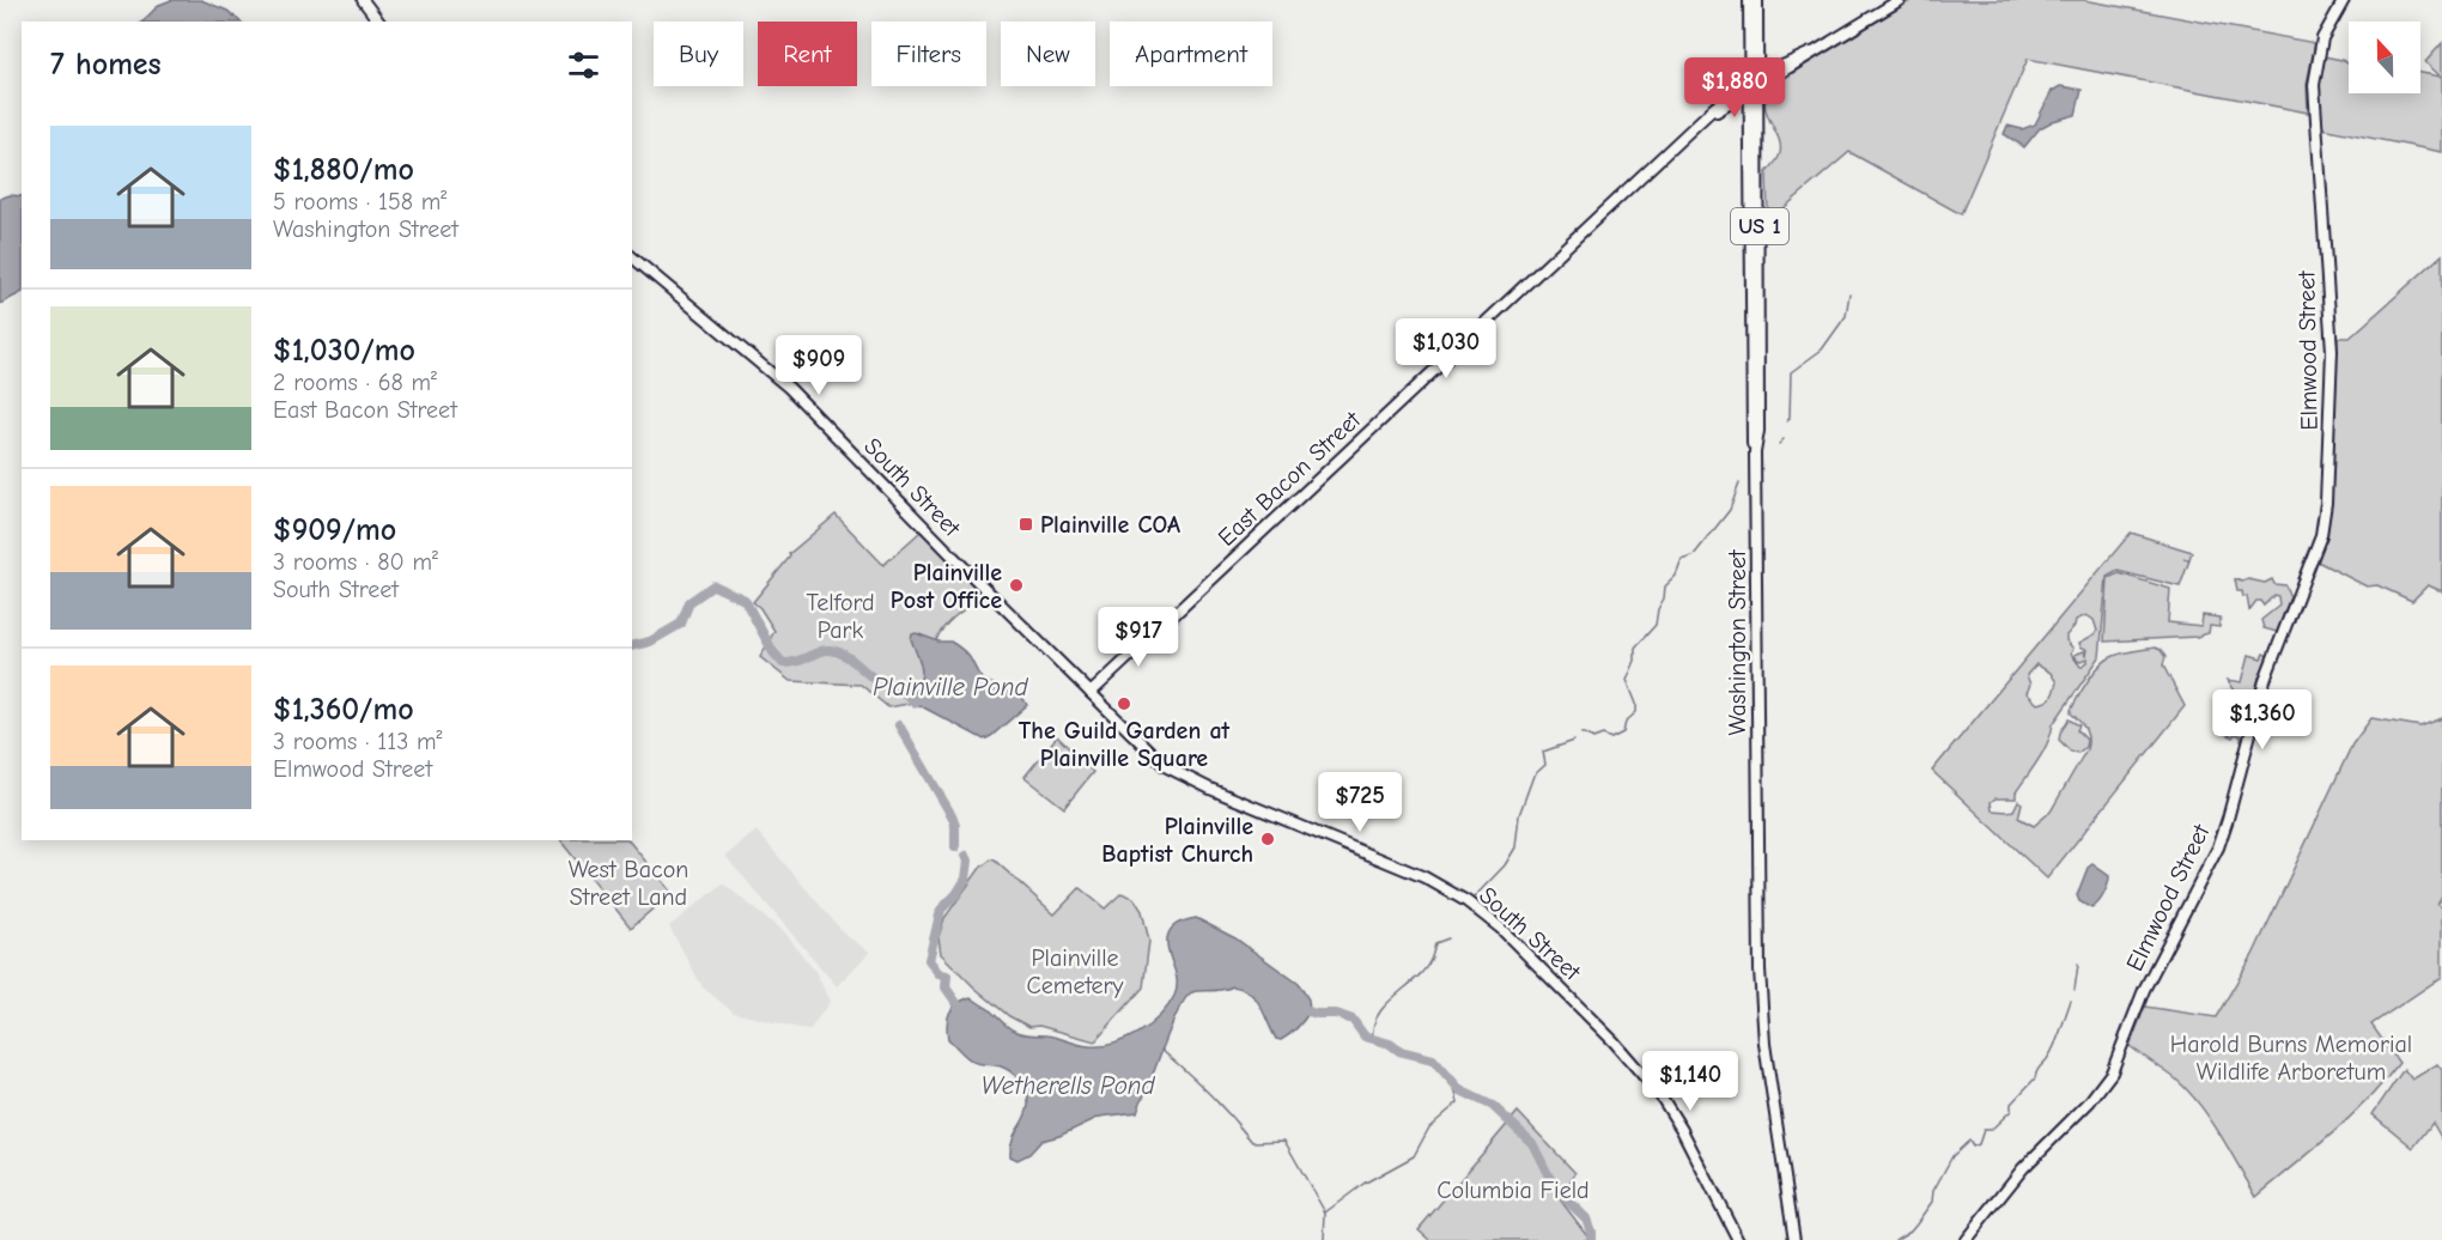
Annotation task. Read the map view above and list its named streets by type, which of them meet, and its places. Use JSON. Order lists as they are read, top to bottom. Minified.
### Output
{"streets":{"main road":["US 1","Elmwood Street","East Bacon Street","South Street","Washington Street"]},"crossings":[["East Bacon Street","South Street"],["East Bacon Street","Washington Street"]],"water":["Plainville Pond","Wetherells Pond"],"parks":["Telford Park","West Bacon Street Land","Plainville Cemetery","Harold Burns Memorial Wildlife Arboretum","Columbia Field"],"places":{"transit":["Plainville COA"],"other":["Plainville Post Office","The Guild Garden at Plainville Square","Plainville Baptist Church"]},"north":"top","page":{"chip":["Buy","Rent","Filters","New","Apartment"],"heading":"7 homes","price":["$1,880","$1,030","$909","$917","$1,360","$725","$1,140"],"list":[{"name":"$1,880/mo","note":"5 rooms · 158 m² · Washington Street"},{"name":"$1,030/mo","note":"2 rooms · 68 m² · East Bacon Street"},{"name":"$909/mo","note":"3 rooms · 80 m² · South Street"},{"name":"$1,360/mo","note":"3 rooms · 113 m² · Elmwood Street"}]}}
